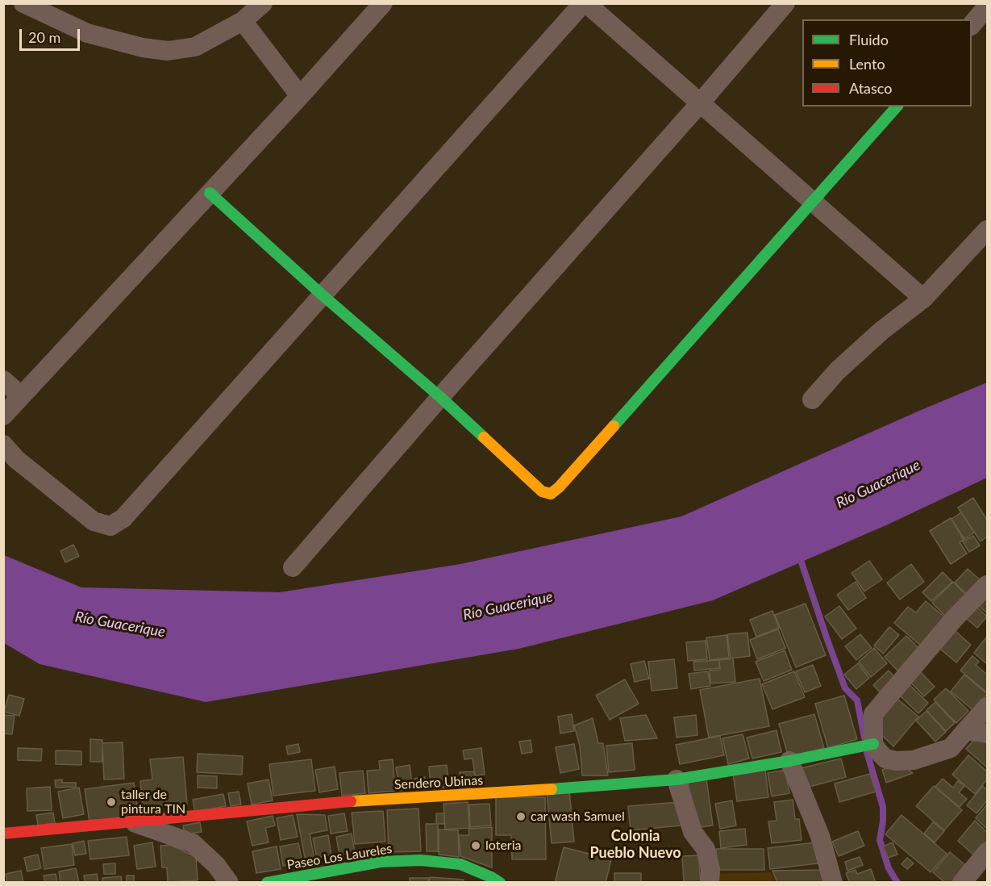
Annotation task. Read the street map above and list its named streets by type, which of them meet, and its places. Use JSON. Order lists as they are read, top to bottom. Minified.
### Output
{"streets":{"street":["Sendero Ubinas","Paseo Los Laureles"]},"districts":["Colonia Pueblo Nuevo"],"water":["Río Guacerique"],"places":["taller de pintura TIN","car wash Samuel","loteria"],"legend":["Fluido","Lento","Atasco"],"scale_bar":"20 m"}
